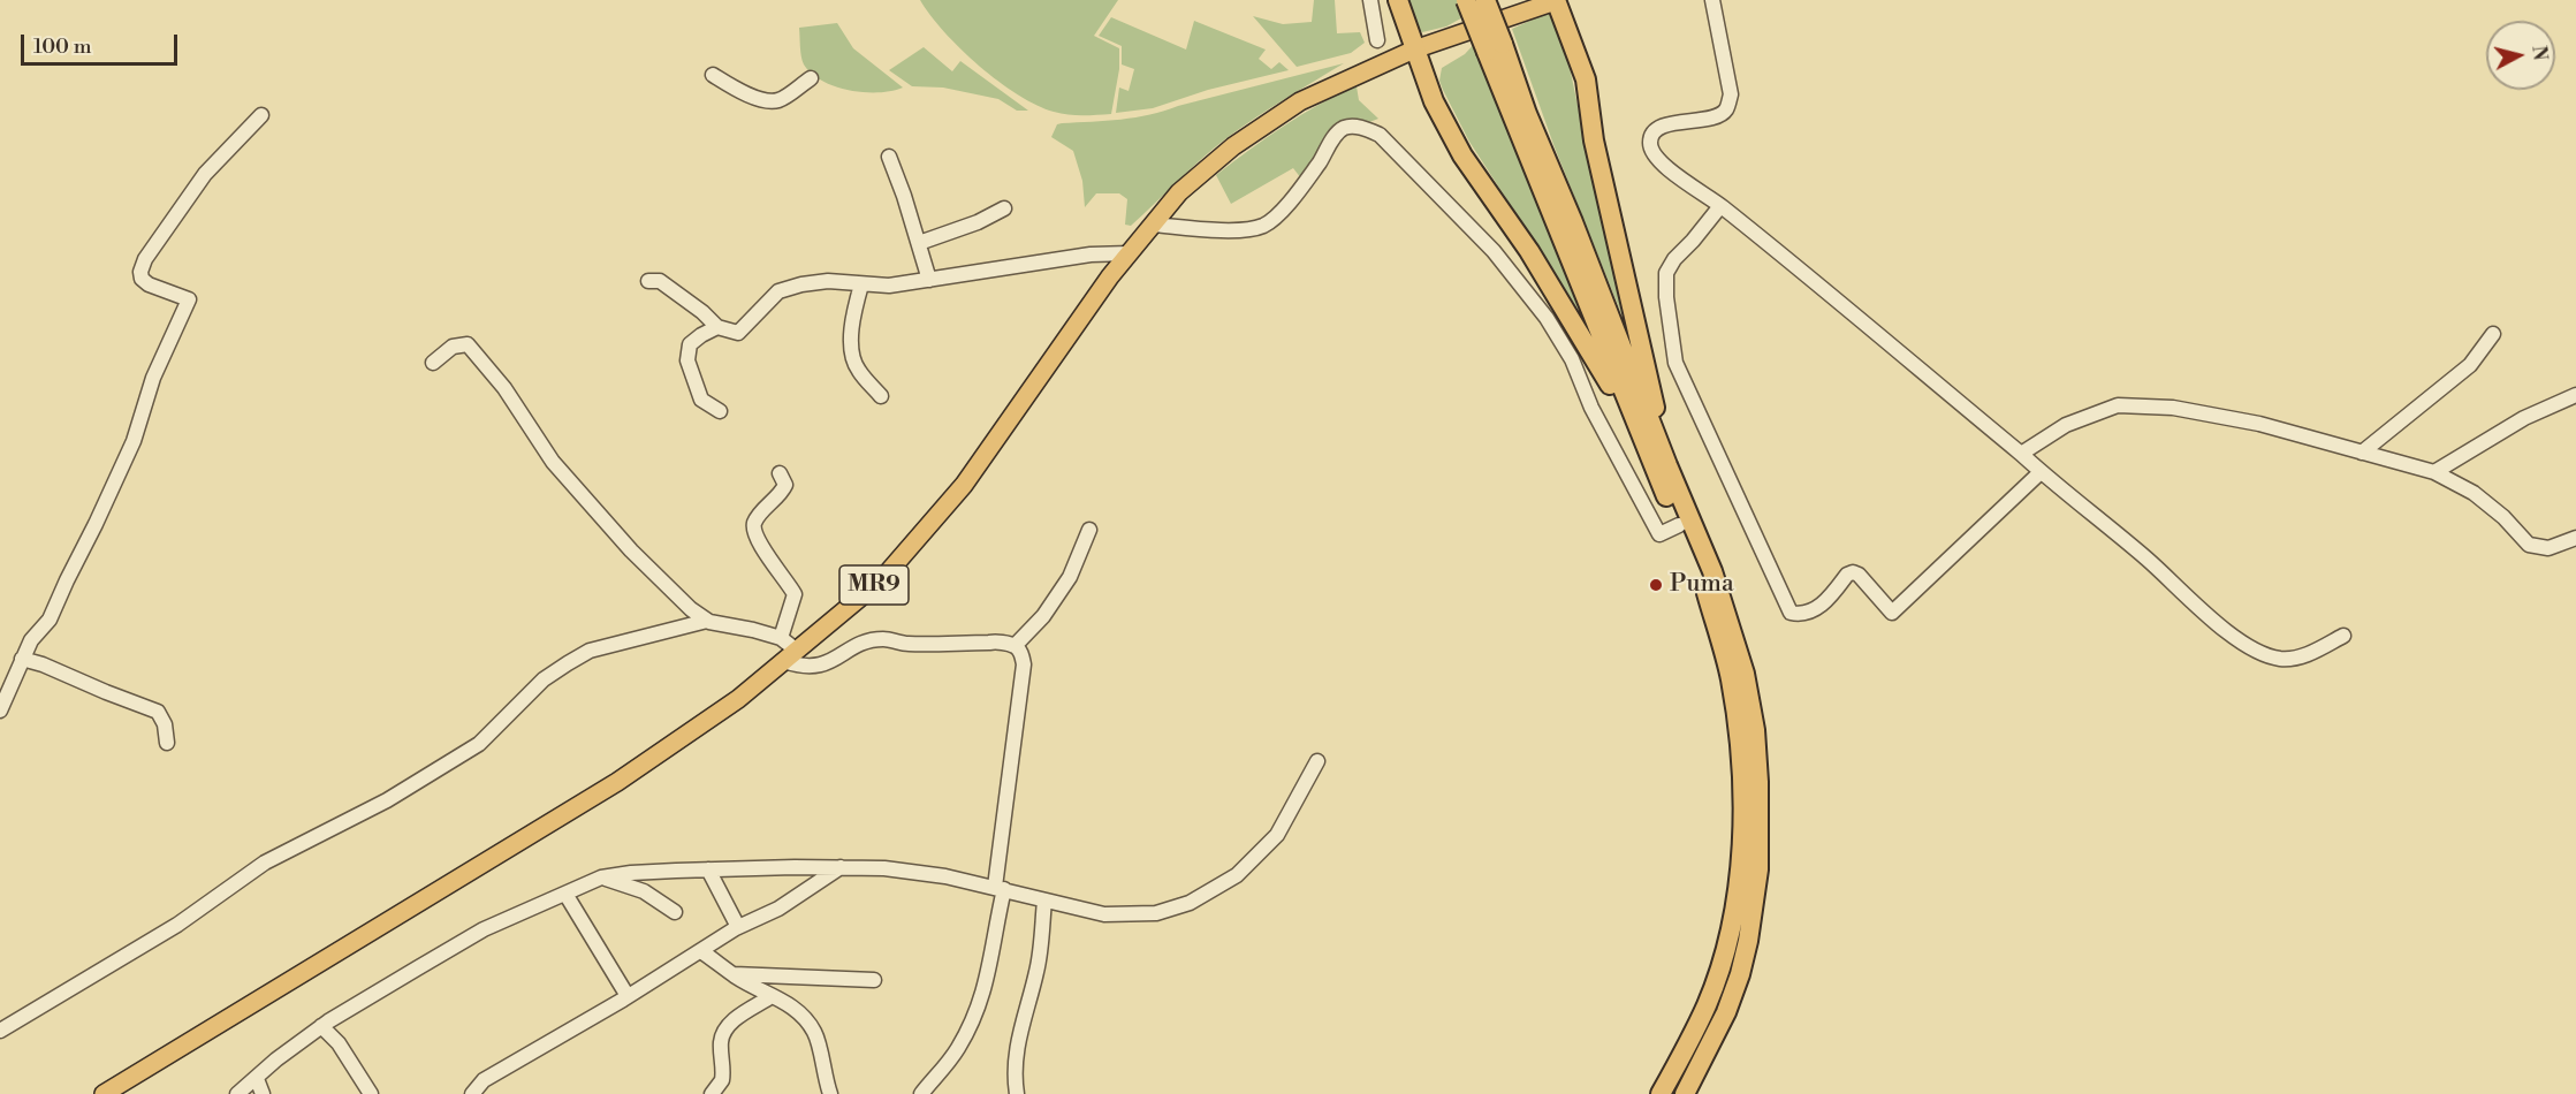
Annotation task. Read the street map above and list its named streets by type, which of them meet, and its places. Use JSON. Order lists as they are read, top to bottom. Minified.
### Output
{"streets":{"main road":["MR9"]},"places":["Puma"],"scale_bar":"100 m","north":"right"}
